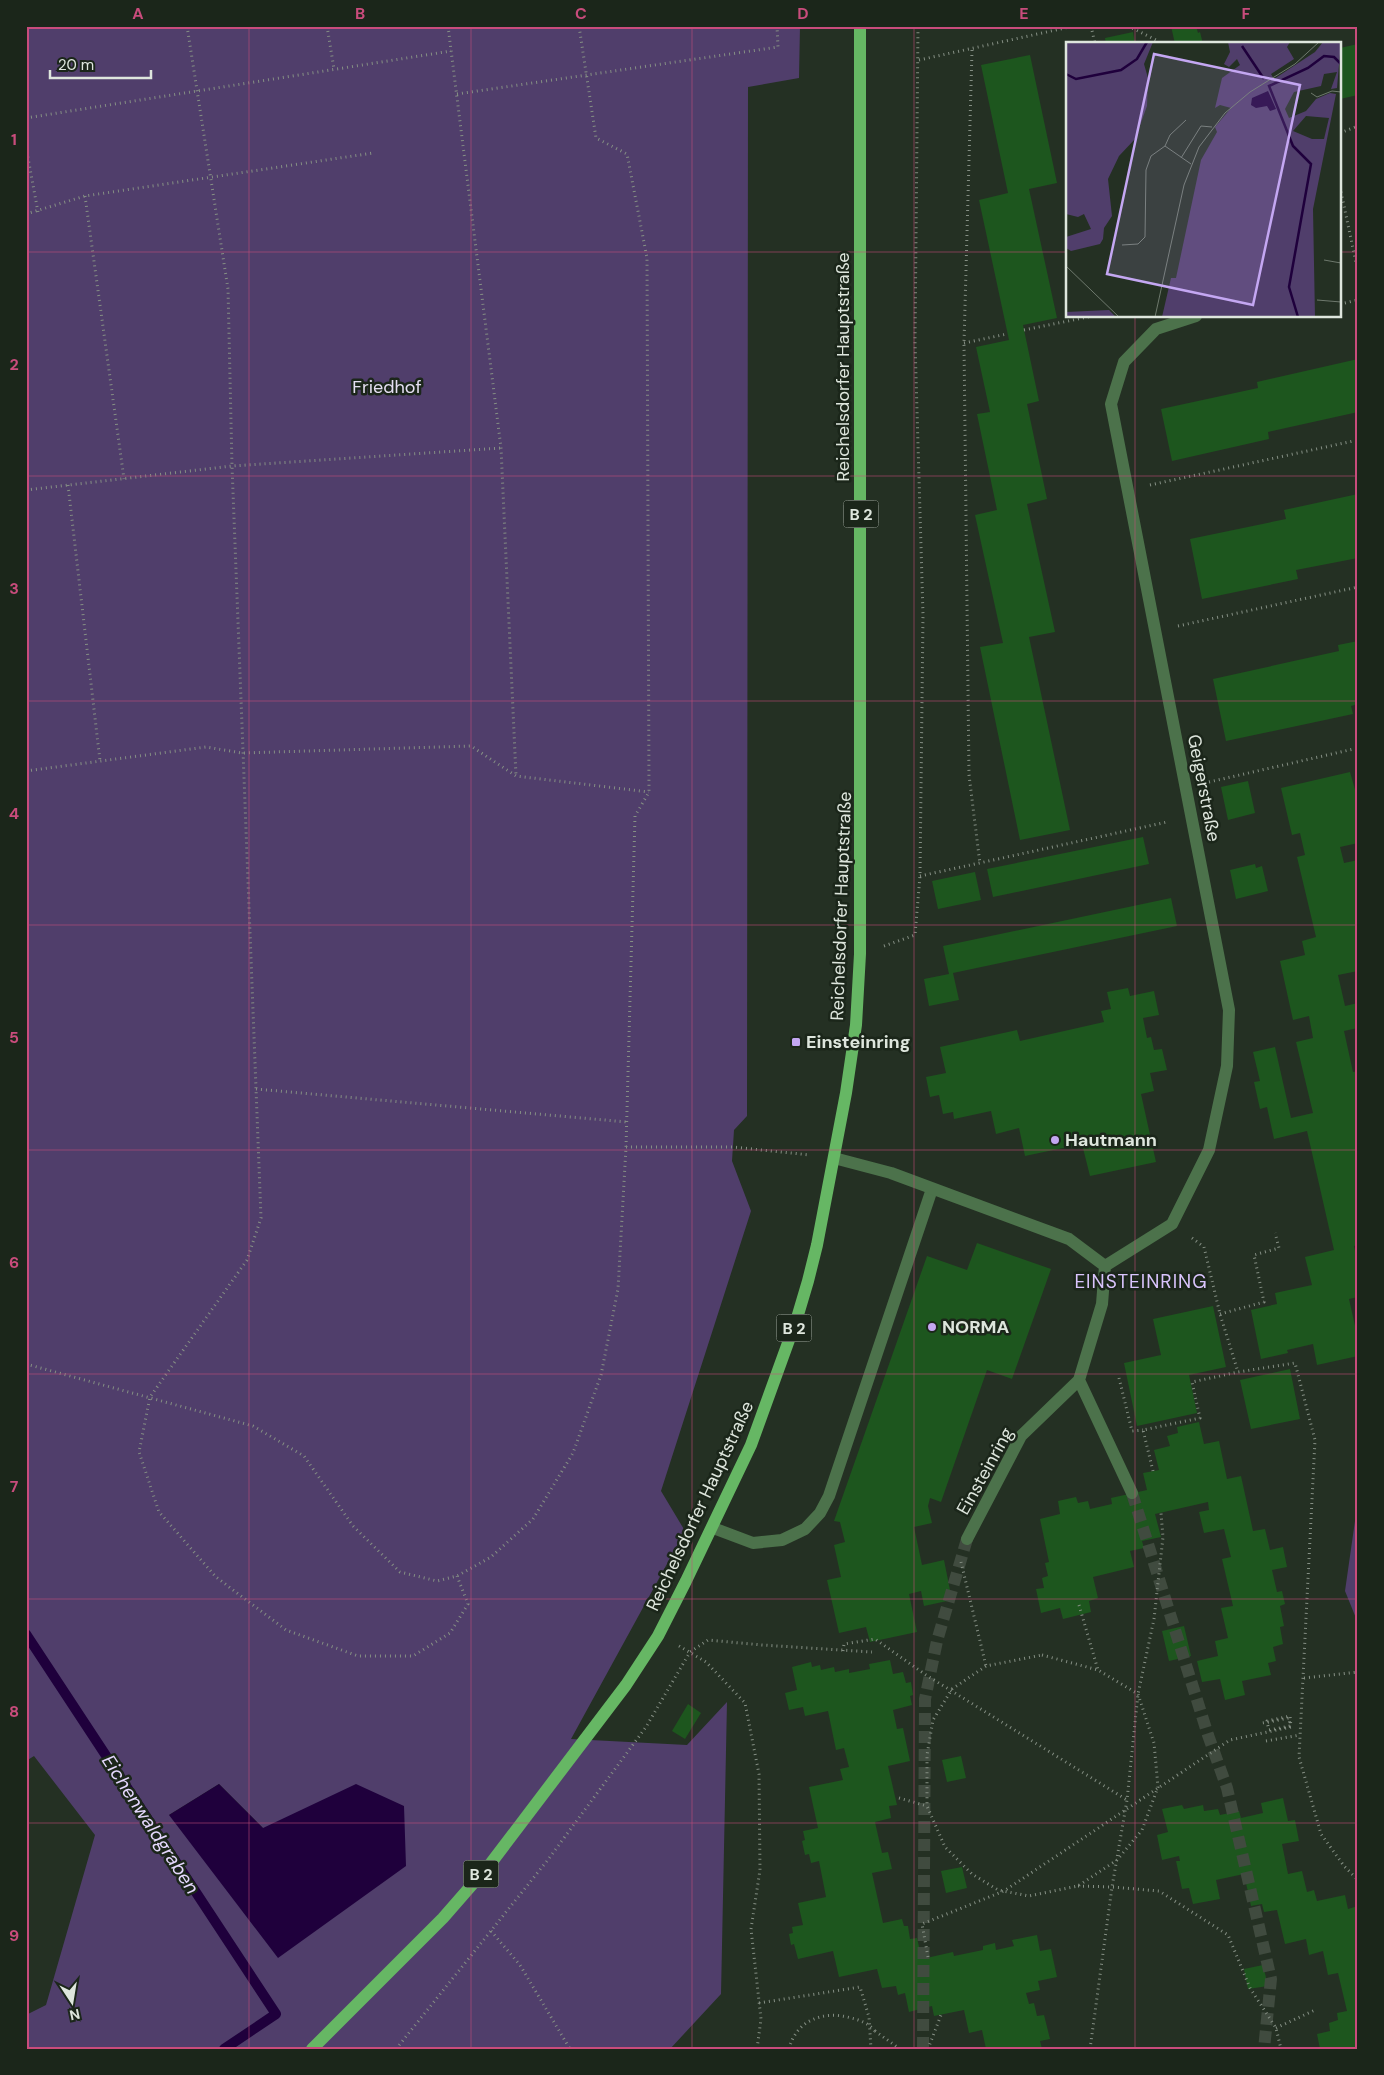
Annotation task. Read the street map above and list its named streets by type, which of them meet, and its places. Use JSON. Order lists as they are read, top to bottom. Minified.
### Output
{"streets":{"main road":["Reichelsdorfer Hauptstraße","B 2"],"street":["Geigerstraße","Einsteinring"]},"districts":["EINSTEINRING"],"water":["Eichenwaldgraben"],"parks":["Friedhof"],"places":{"transit":["Einsteinring"],"other":["Hautmann","NORMA"]},"scale_bar":"20 m","north":"bottom","grid":{"columns":["A","B","C","D","E","F"],"rows":["1","2","3","4","5","6","7","8","9"]}}
